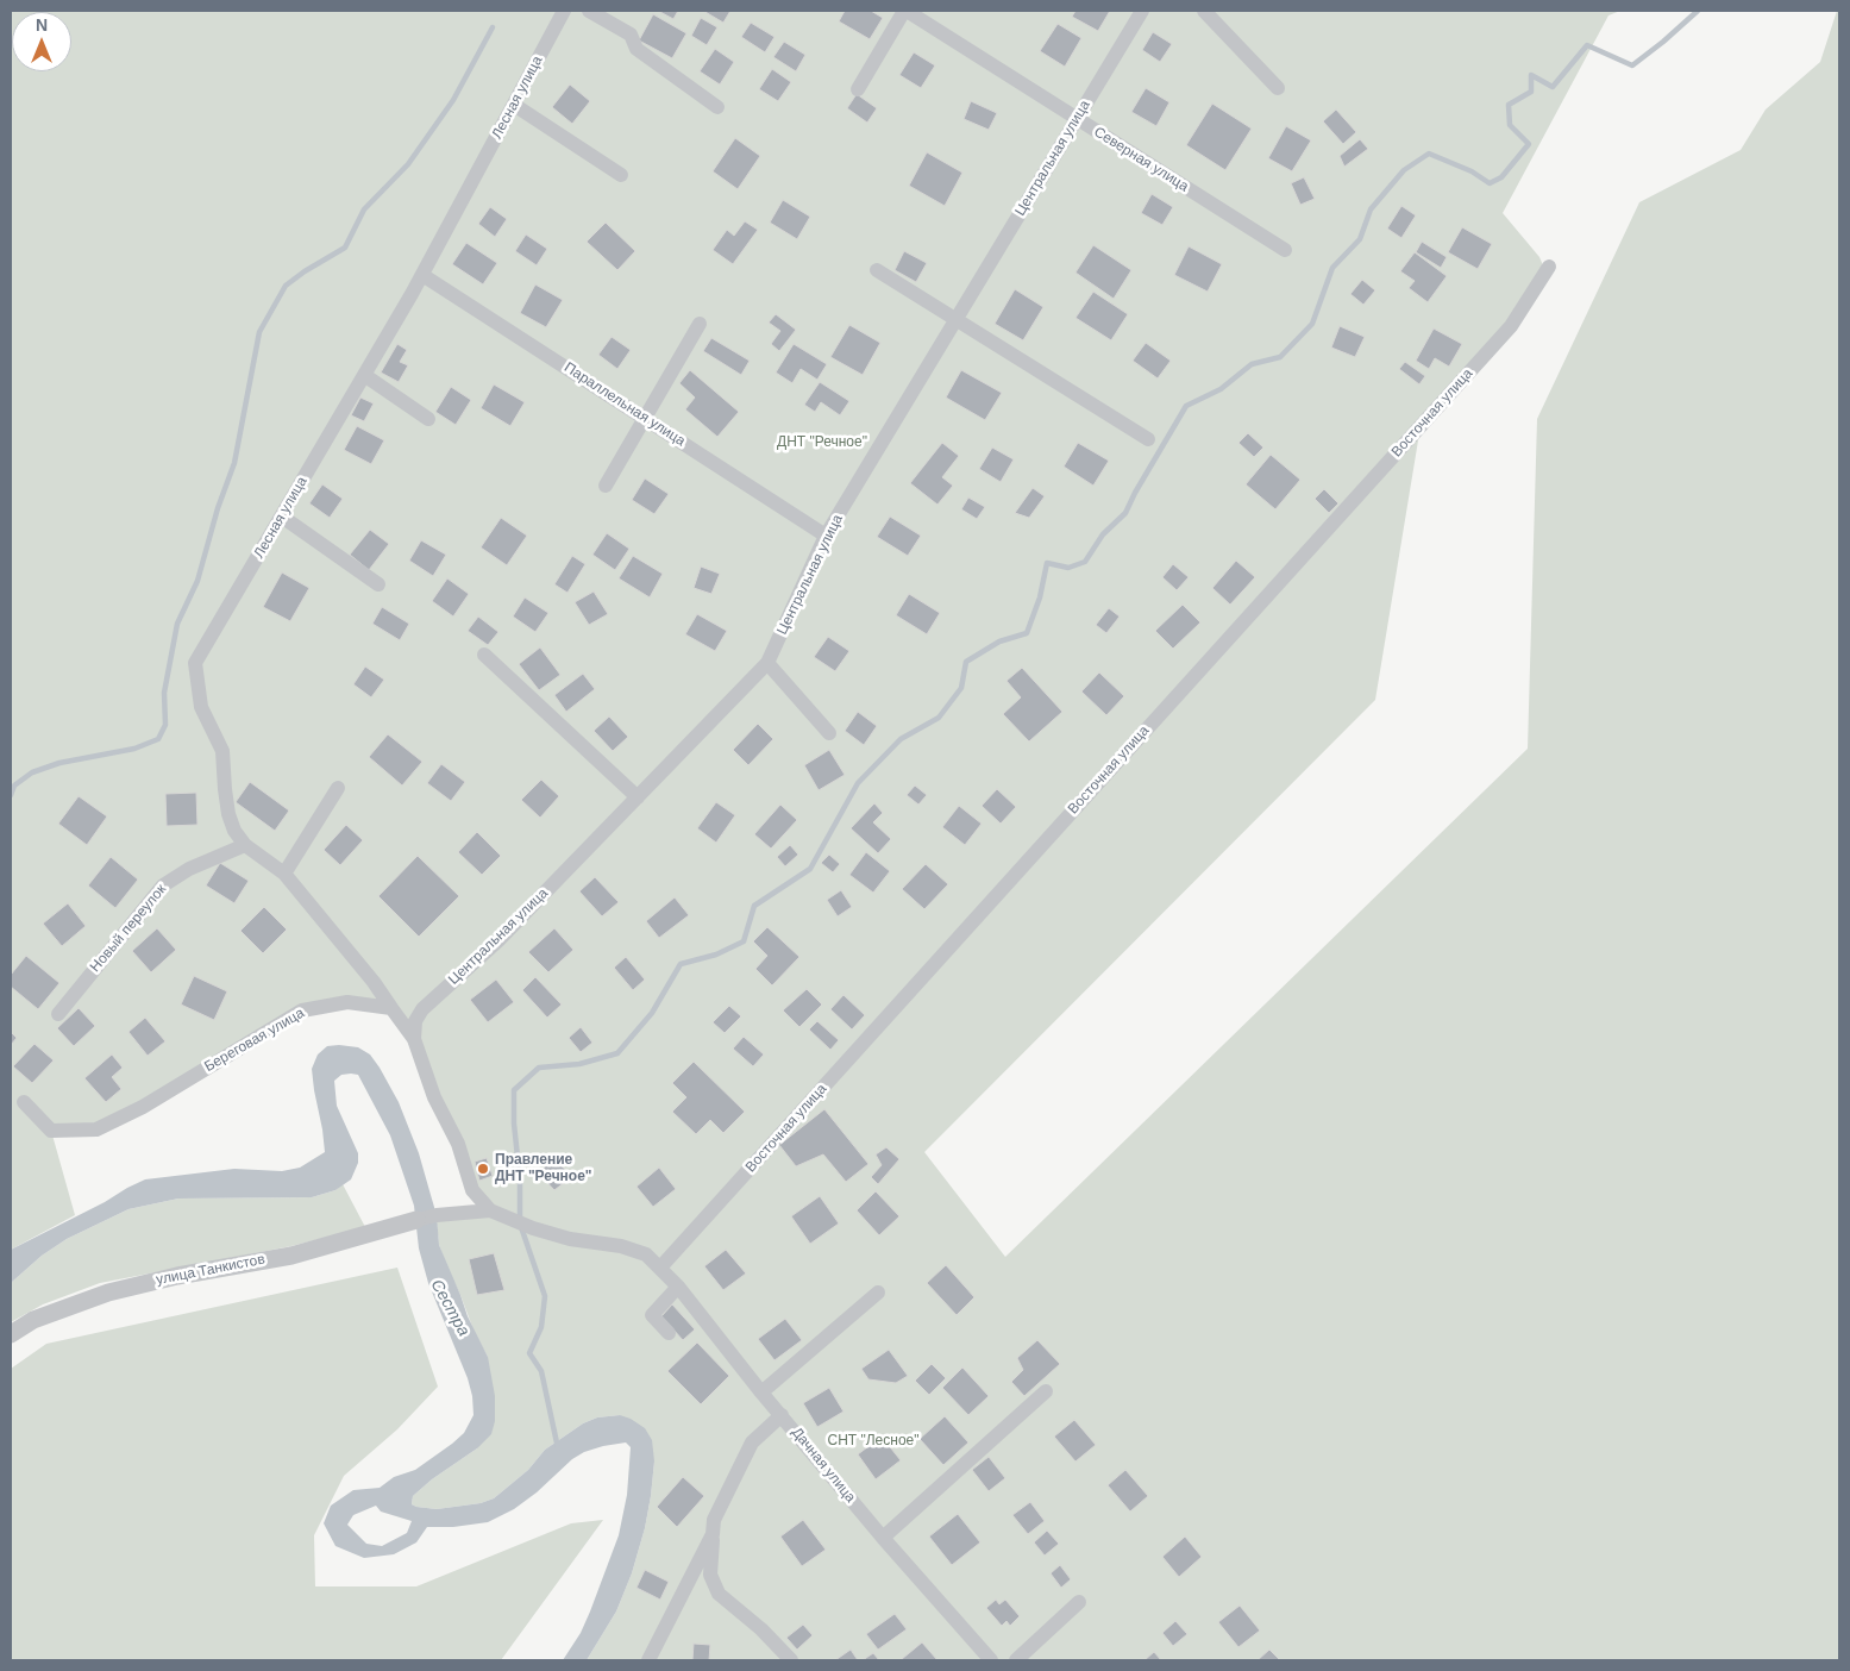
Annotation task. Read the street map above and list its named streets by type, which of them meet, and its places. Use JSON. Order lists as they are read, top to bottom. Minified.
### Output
{"streets":{"street":["Лесная улица","Центральная улица","Северная улица","Параллельная улица","Восточная улица","Новый переулок","Береговая улица","улица Танкистов","Дачная улица"]},"crossings":[["Лесная улица","Параллельная улица"],["Лесная улица","Новый переулок"],["Лесная улица","Береговая улица"],["Центральная улица","Северная улица"],["Центральная улица","Параллельная улица"],["Восточная улица","Дачная улица"]],"water":["Сестра"],"parks":["ДНТ \"Речное\"","СНТ \"Лесное\""],"places":["Правление ДНТ \"Речное\""],"north":"top"}
